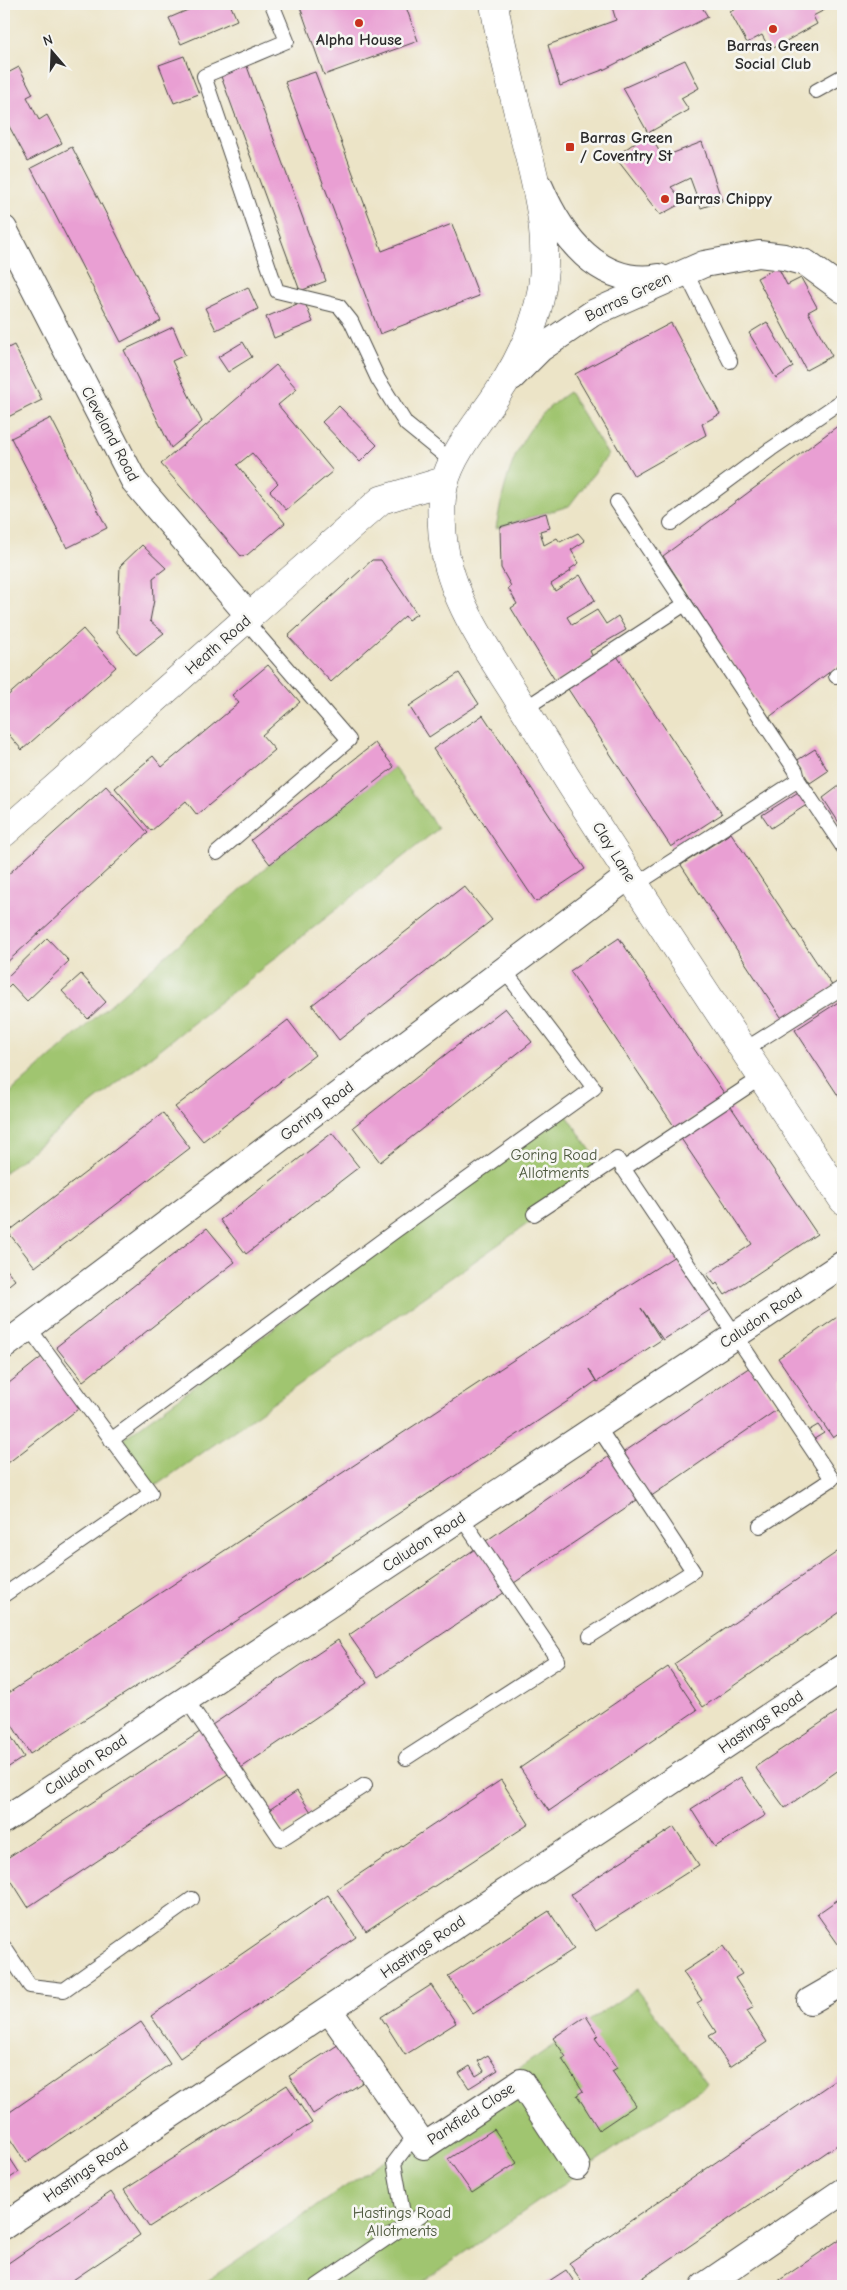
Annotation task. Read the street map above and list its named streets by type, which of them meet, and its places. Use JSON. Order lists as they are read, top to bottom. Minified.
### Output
{"streets":{"street":["Barras Green","Cleveland Road","Heath Road","Clay Lane","Goring Road","Caludon Road","Hastings Road","Parkfield Close"]},"crossings":[["Barras Green","Heath Road"],["Barras Green","Clay Lane"],["Cleveland Road","Heath Road"],["Heath Road","Clay Lane"],["Clay Lane","Goring Road"],["Hastings Road","Parkfield Close"]],"parks":["Goring Road Allotments","Hastings Road Allotments"],"places":{"other":["Alpha House","Barras Green Social Club","Barras Chippy"],"transit":["Barras Green / Coventry St"]},"north":"top"}
